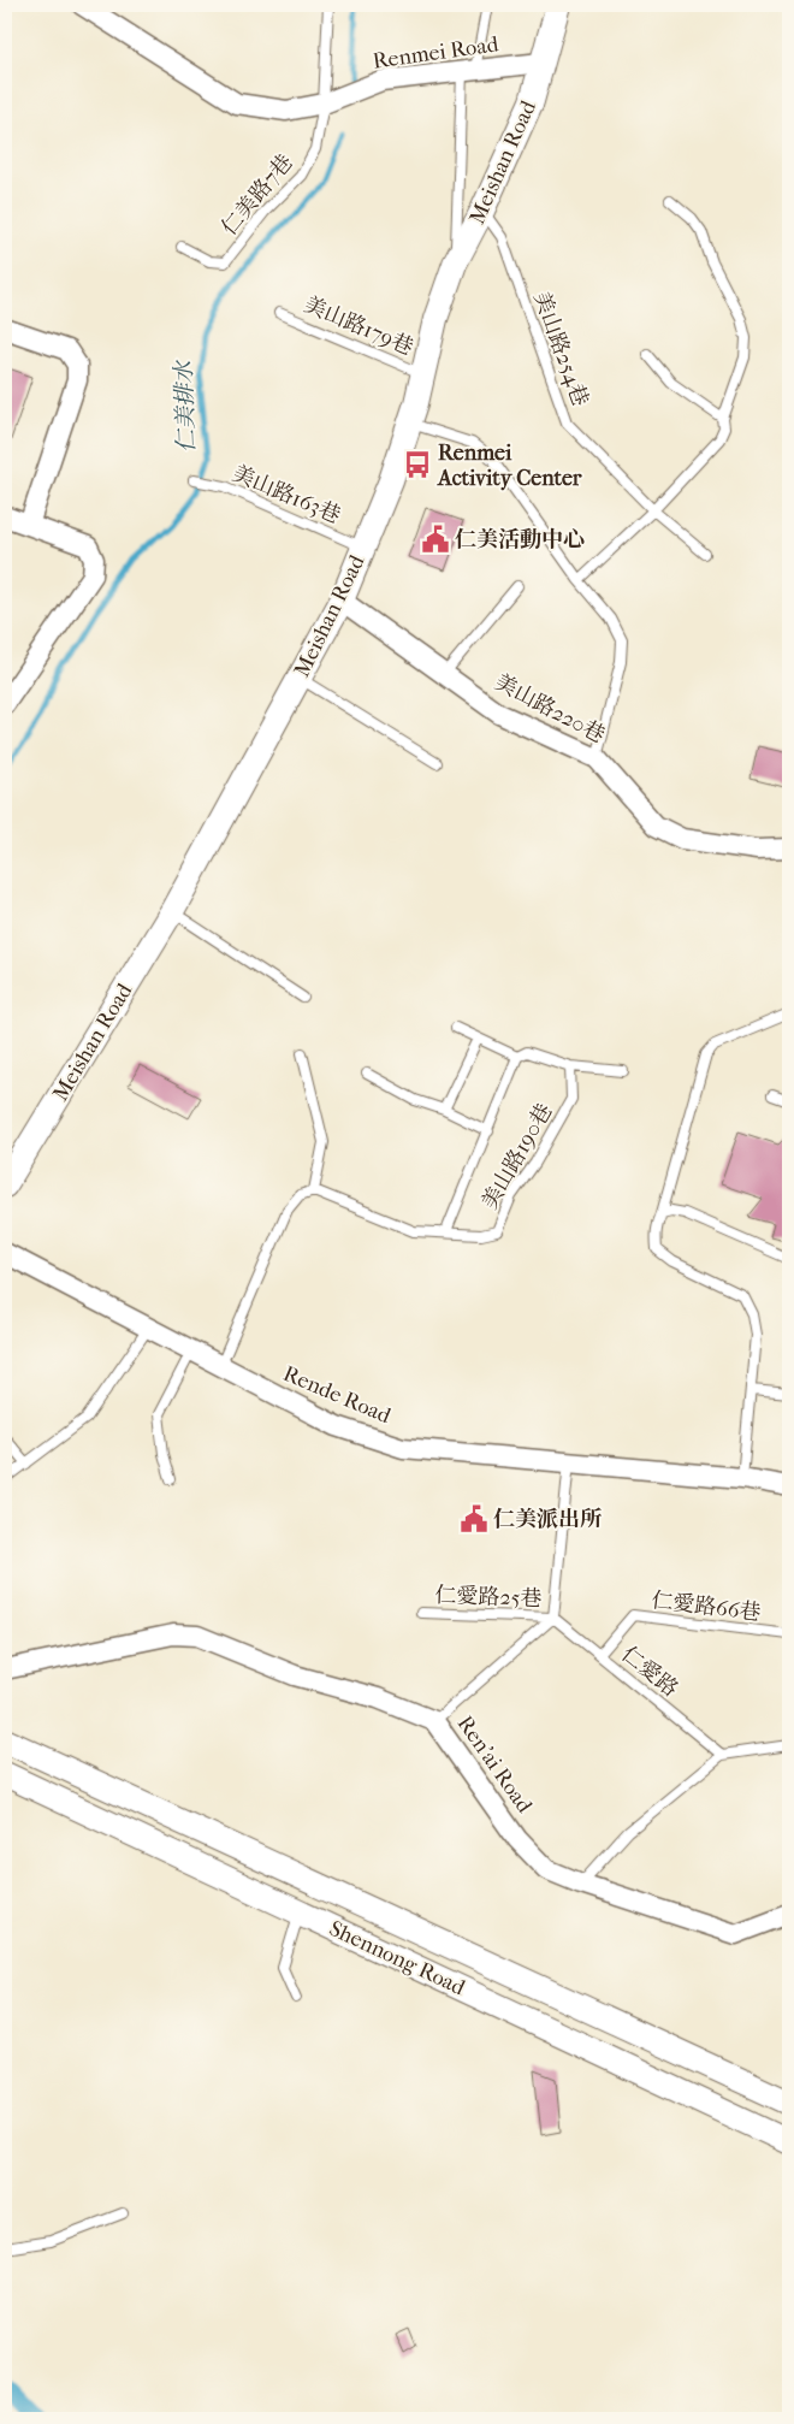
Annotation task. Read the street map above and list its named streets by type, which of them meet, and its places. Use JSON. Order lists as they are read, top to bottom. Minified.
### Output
{"streets":{"street":["Renmei Road","Meishan Road","美山路220巷","Rende Road","Ren'ai Road","Shennong Road"],"lane":["仁美路7巷","美山路179巷","美山路254巷","美山路163巷","美山路190巷","仁愛路25巷","仁愛路66巷","仁愛路"]},"crossings":[["Renmei Road","Meishan Road"],["Renmei Road","仁美路7巷"],["Meishan Road","美山路179巷"],["Meishan Road","美山路254巷"],["Meishan Road","美山路163巷"],["Meishan Road","美山路220巷"],["仁愛路25巷","仁愛路"],["仁愛路66巷","仁愛路"]],"water":["仁美排水"],"places":{"bus stop":["Renmei Activity Center"],"public building":["仁美活動中心","仁美派出所"]}}
